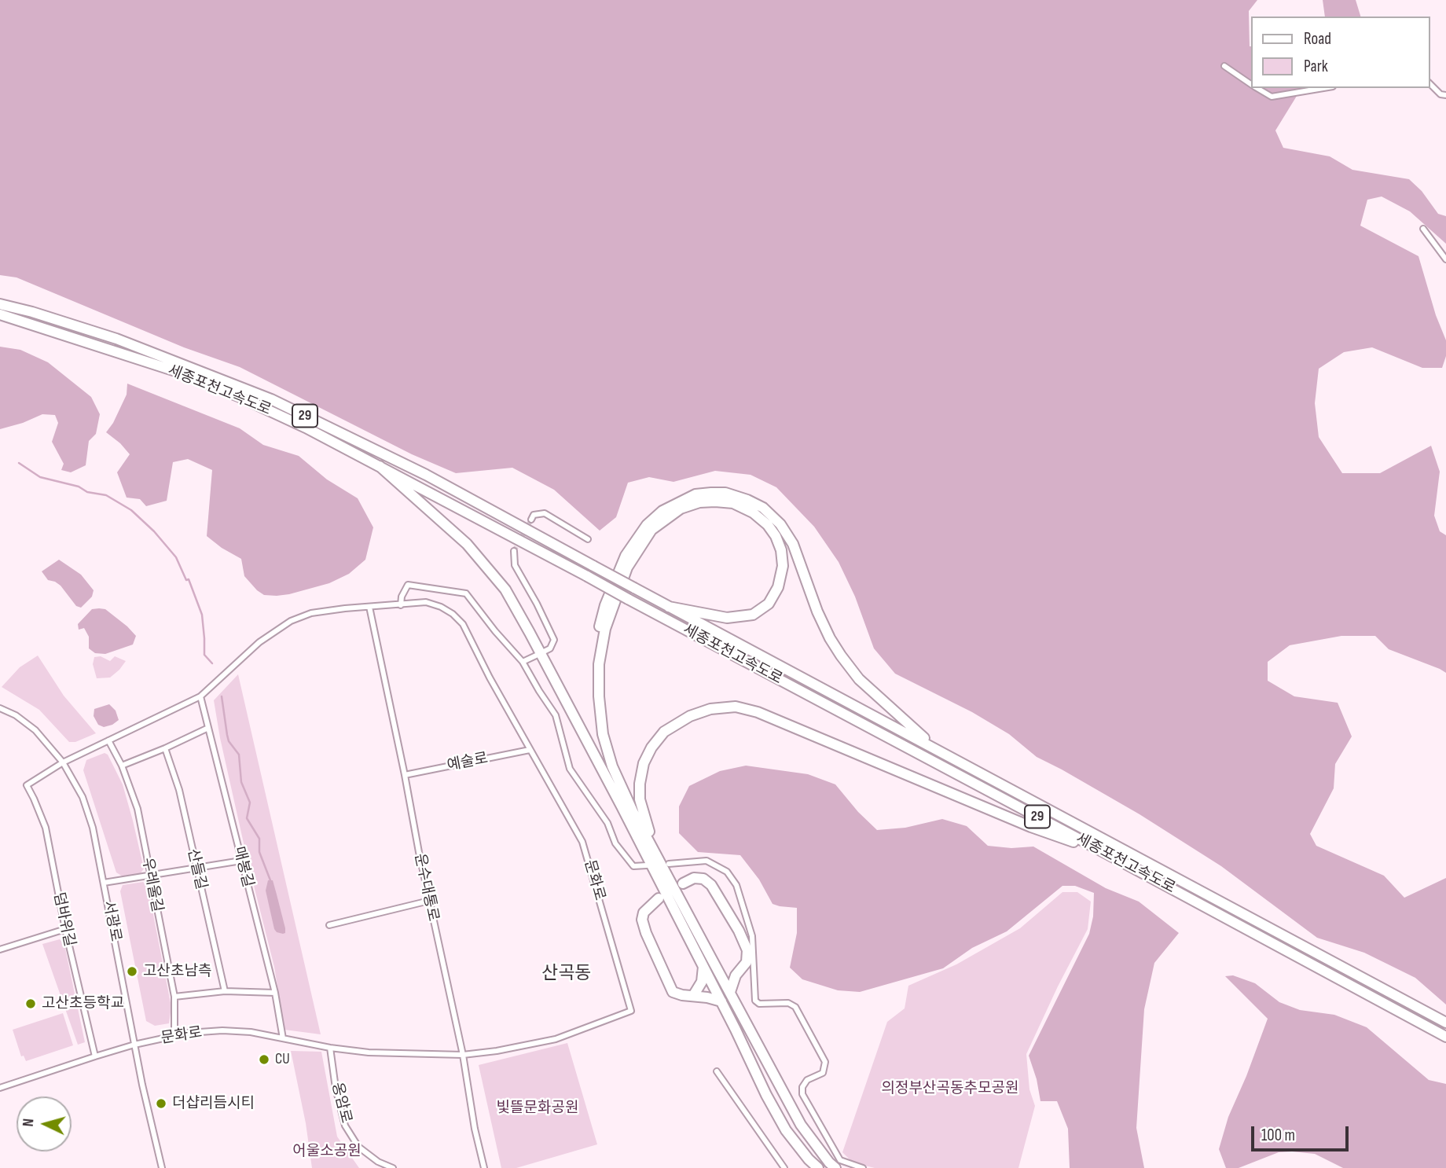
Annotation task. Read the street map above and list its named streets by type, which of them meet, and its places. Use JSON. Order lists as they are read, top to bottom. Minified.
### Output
{"streets":{"highway":["세종포천고속도로","29"],"street":["예술로","매봉길","산들길","문화로","우레울길","운수대통로","덤바위길","서광로","옹암로"]},"crossings":[["예술로","문화로"],["예술로","운수대통로"],["매봉길","문화로"],["문화로","우레울길"],["문화로","운수대통로"],["문화로","덤바위길"],["문화로","서광로"],["문화로","옹암로"]],"districts":["산곡동"],"parks":["의정부산곡동추모공원","빛뜰문화공원","어울소공원"],"places":["고산초남측","고산초등학교","CU","더샵리듬시티"],"legend":["Road","Park"],"scale_bar":"100 m","north":"left"}
